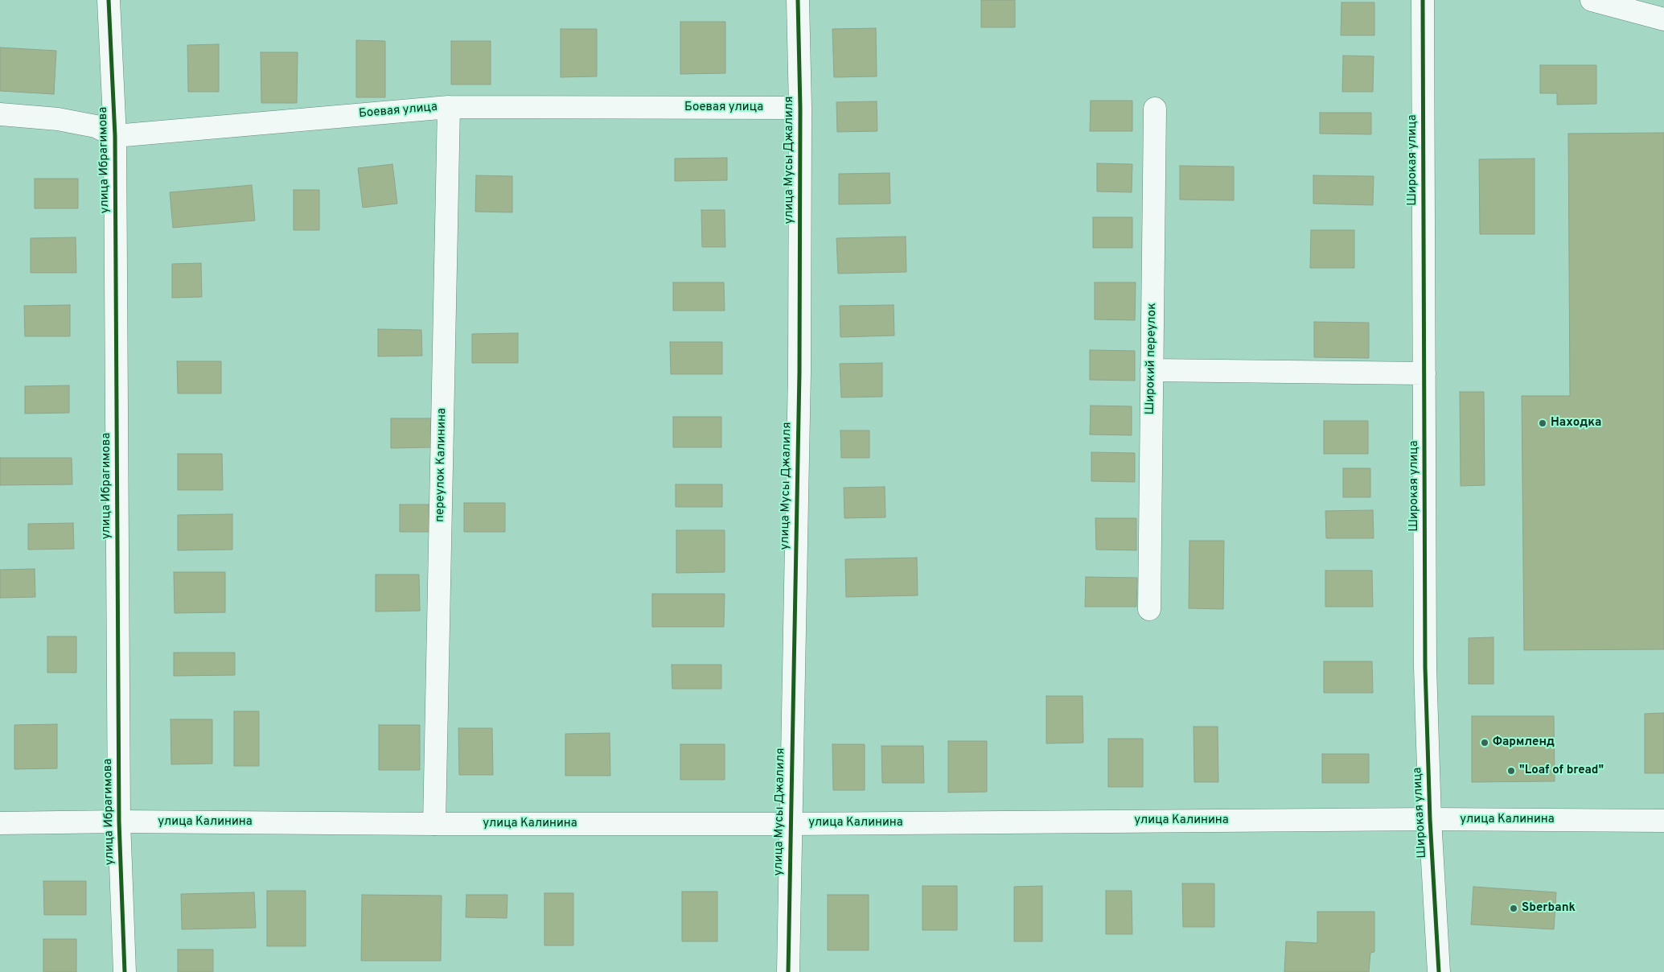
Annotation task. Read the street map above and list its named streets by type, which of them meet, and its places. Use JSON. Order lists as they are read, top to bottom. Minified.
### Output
{"streets":{"street":["Боевая улица","улица Ибрагимова","улица Мусы Джалиля","Широкая улица","Широкий переулок","переулок Калинина","улица Калинина"]},"crossings":[["Боевая улица","улица Ибрагимова"],["Боевая улица","улица Мусы Джалиля"],["Боевая улица","переулок Калинина"],["улица Ибрагимова","улица Калинина"],["улица Мусы Джалиля","улица Калинина"],["Широкая улица","улица Калинина"],["переулок Калинина","улица Калинина"]],"places":["Находка","Фармленд","\"Loaf of bread\"","Sberbank"]}
